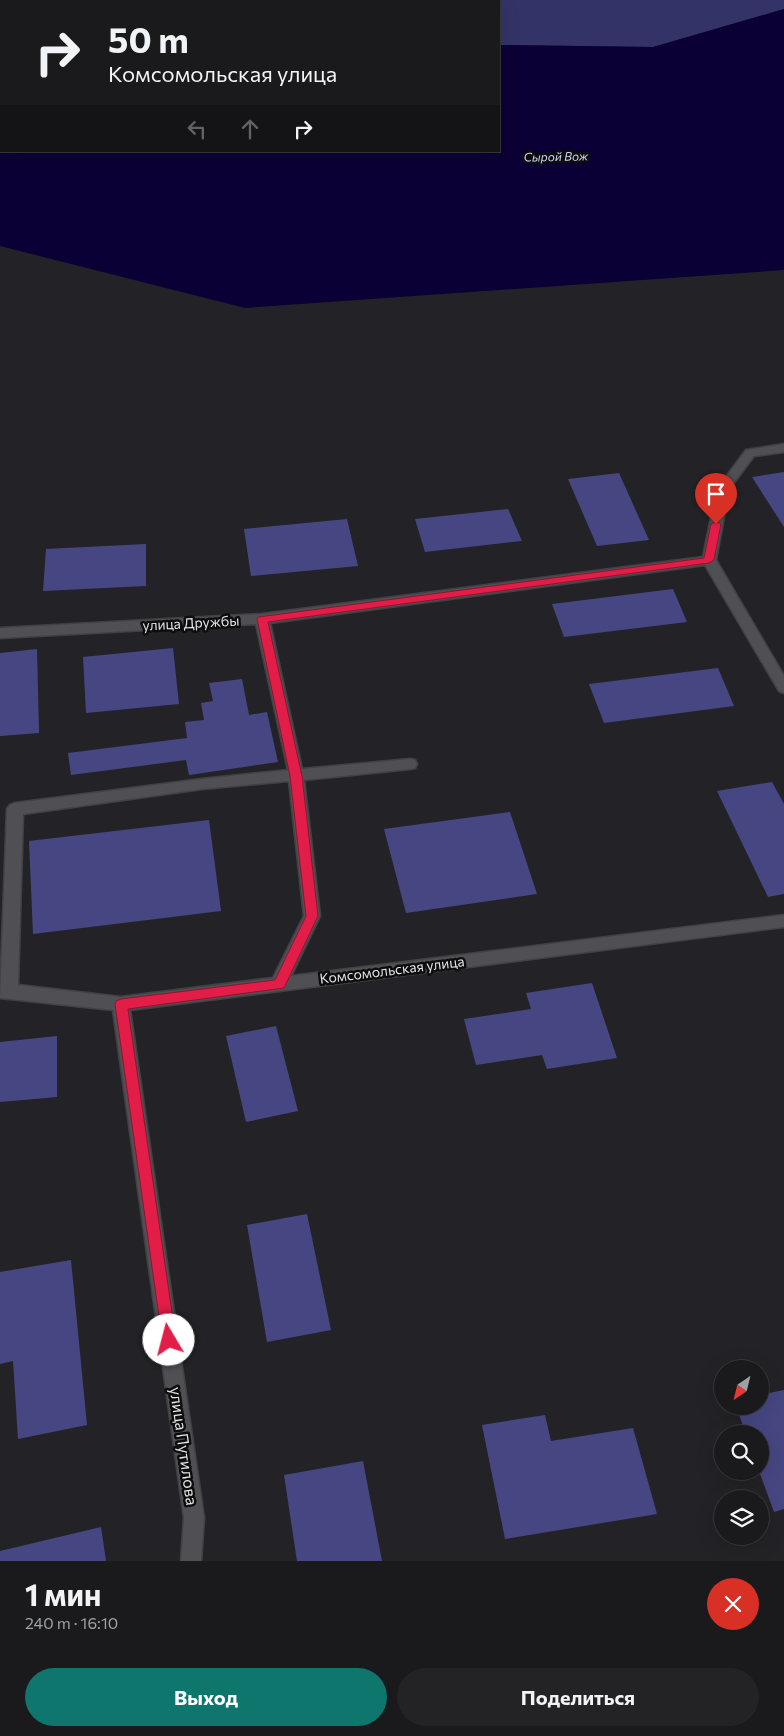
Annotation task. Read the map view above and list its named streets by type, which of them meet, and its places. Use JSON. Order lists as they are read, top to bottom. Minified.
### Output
{"streets":{"street":["улица Дружбы","Комсомольская улица","улица Путилова"]},"crossings":[["Комсомольская улица","улица Путилова"]],"water":["Сырой Вож"],"north":"bottom left","page":{"turn":["50 m","Комсомольская улица"],"heading":["1 мин","240 m · 16:10"],"buttons":["Выход","Поделиться"]}}
